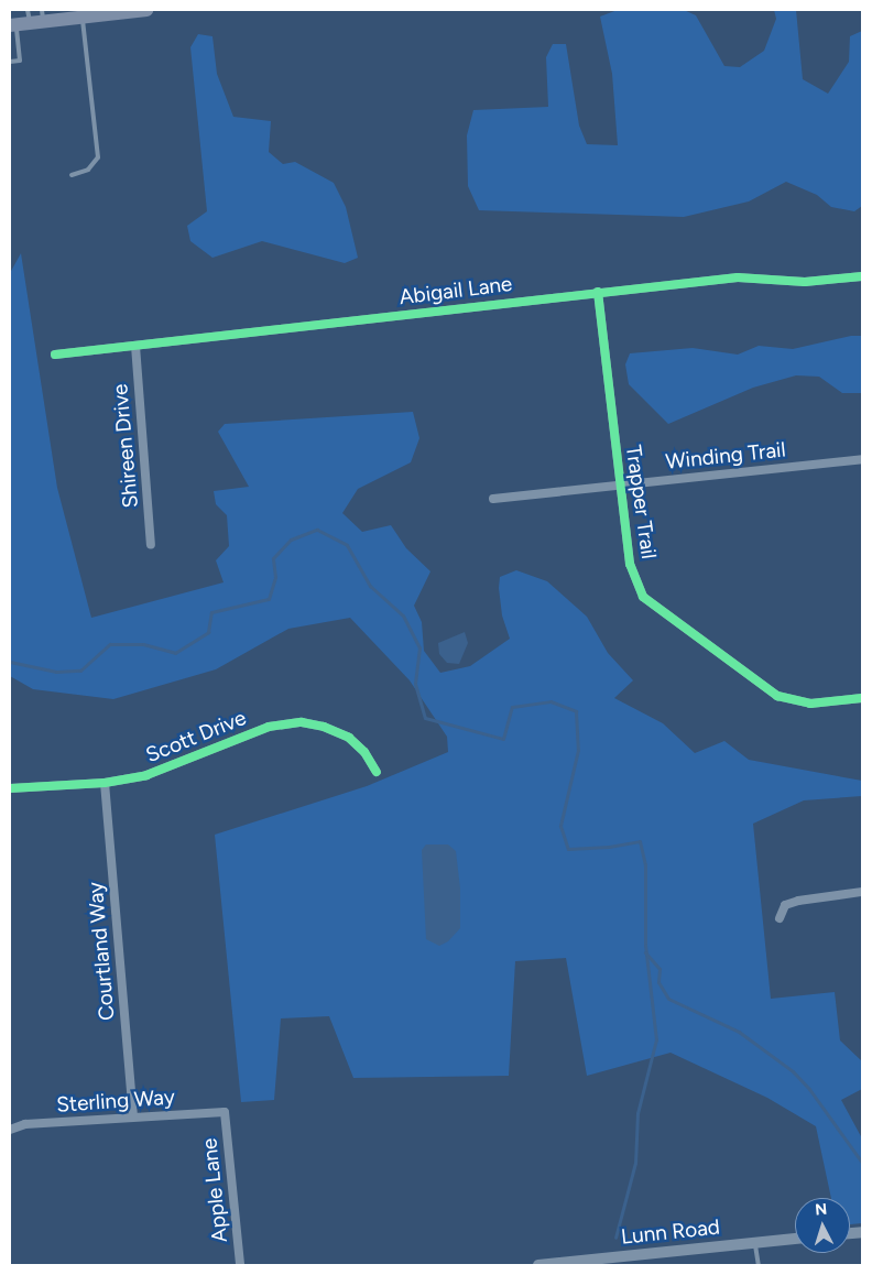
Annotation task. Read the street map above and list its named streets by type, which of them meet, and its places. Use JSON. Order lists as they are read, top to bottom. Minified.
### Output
{"streets":{"street":["Abigail Lane","Shireen Drive","Winding Trail","Trapper Trail","Scott Drive","Courtland Way","Sterling Way","Apple Lane","Lunn Road"]},"crossings":[["Abigail Lane","Shireen Drive"],["Abigail Lane","Trapper Trail"],["Winding Trail","Trapper Trail"],["Scott Drive","Courtland Way"],["Courtland Way","Sterling Way"],["Sterling Way","Apple Lane"]],"north":"top"}
